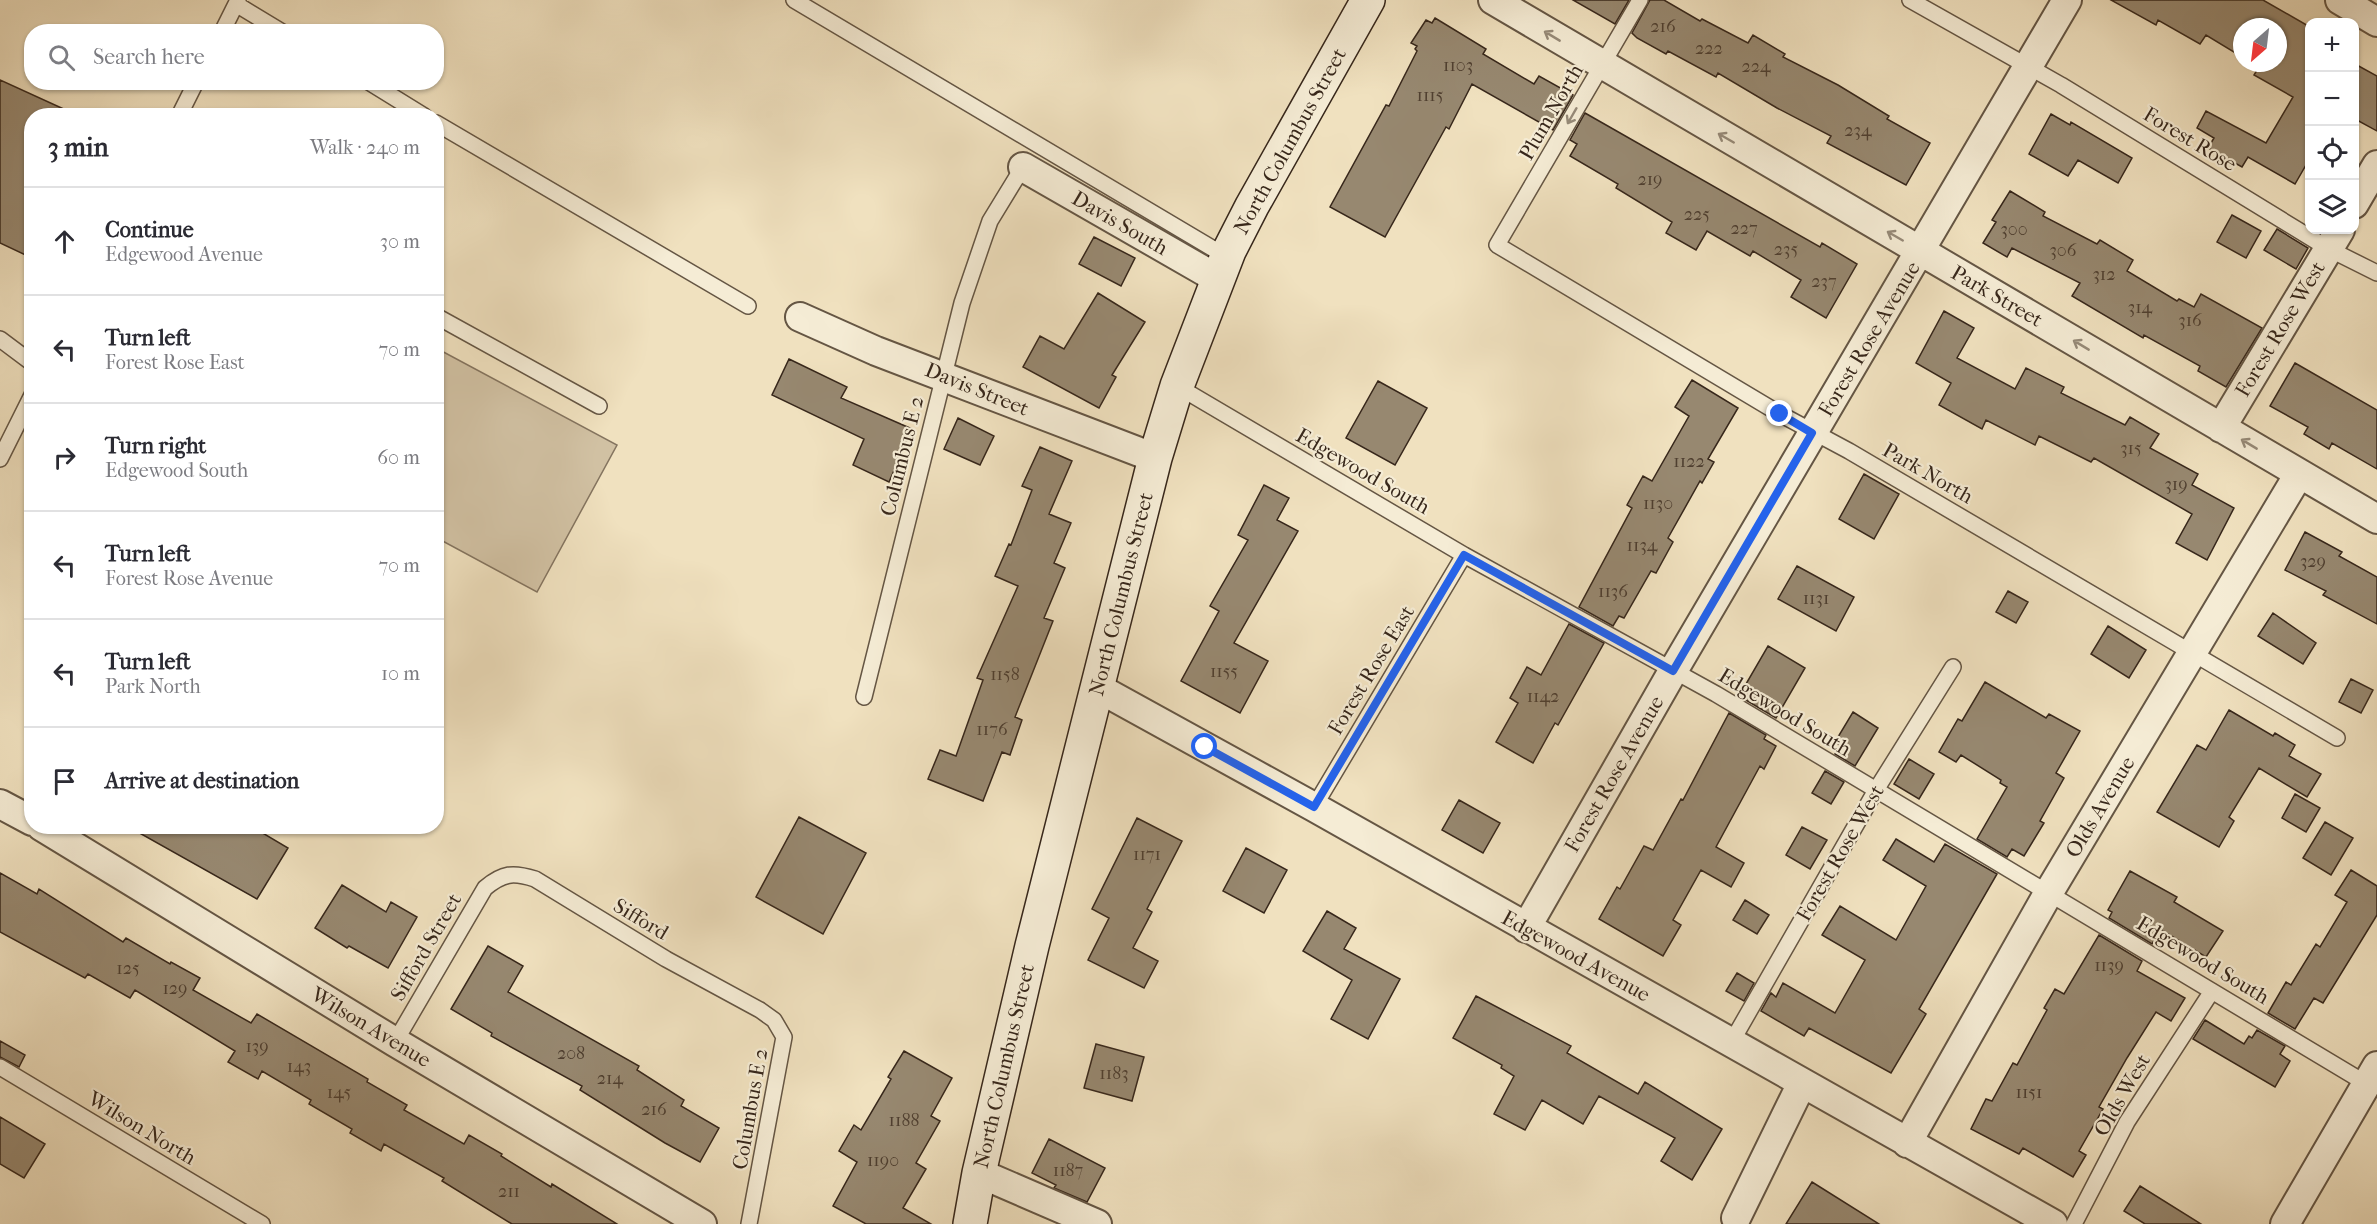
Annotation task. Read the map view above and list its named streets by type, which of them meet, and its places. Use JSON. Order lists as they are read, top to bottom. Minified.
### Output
{"streets":{"main road":["North Columbus Street"],"street":["Davis South","Park Street","Forest Rose West","Forest Rose Avenue","Davis Street","Olds Avenue","Edgewood Avenue","Wilson Avenue"],"lane":["Plum North","Forest Rose","Columbus E 2","Edgewood South","Park North","Forest Rose East","Sifford","Sifford Street","Olds West","Wilson North"]},"crossings":[["Plum North","Park Street"],["Plum North","Park North"],["Forest Rose","Forest Rose West"],["Forest Rose","Forest Rose Avenue"],["North Columbus Street","Davis South"],["North Columbus Street","Davis Street"],["North Columbus Street","Edgewood South"],["North Columbus Street","Edgewood Avenue"],["Davis South","Columbus E 2"],["Park Street","Forest Rose West"],["Park Street","Forest Rose Avenue"],["Park Street","Olds Avenue"],["Forest Rose West","Edgewood South"],["Forest Rose West","Edgewood Avenue"],["Forest Rose Avenue","Edgewood South"],["Forest Rose Avenue","Park North"],["Forest Rose Avenue","Edgewood Avenue"],["Davis Street","Columbus E 2"],["Columbus E 2","Sifford"],["Edgewood South","Forest Rose East"],["Edgewood South","Olds Avenue"],["Edgewood South","Olds West"],["Park North","Olds Avenue"],["Forest Rose East","Edgewood Avenue"],["Olds Avenue","Edgewood Avenue"],["Sifford","Sifford Street"],["Sifford Street","Wilson Avenue"]],"one_way":["Plum North","Park Street"],"house_numbers":["216","222","1103","224","1115","234","219","225","227","300","235","306","312","237","314","316","315","1122","319","1130","1134","329","1136","1131","1155","1158","1142","1176","1171","1139","125","129","139","208","143","1183","214","145","1151","216","1188","1190","1187","211"],"north":"bottom left","page":{"map_buttons":["+","−"],"search":"Search here","heading":["3 min","Walk · 240 m"],"list":[["Continue","Edgewood Avenue","30 m"],["Turn left","Forest Rose East","70 m"],["Turn right","Edgewood South","60 m"],["Turn left","Forest Rose Avenue","70 m"],["Turn left","Park North","10 m"],"Arrive at destination"]}}
